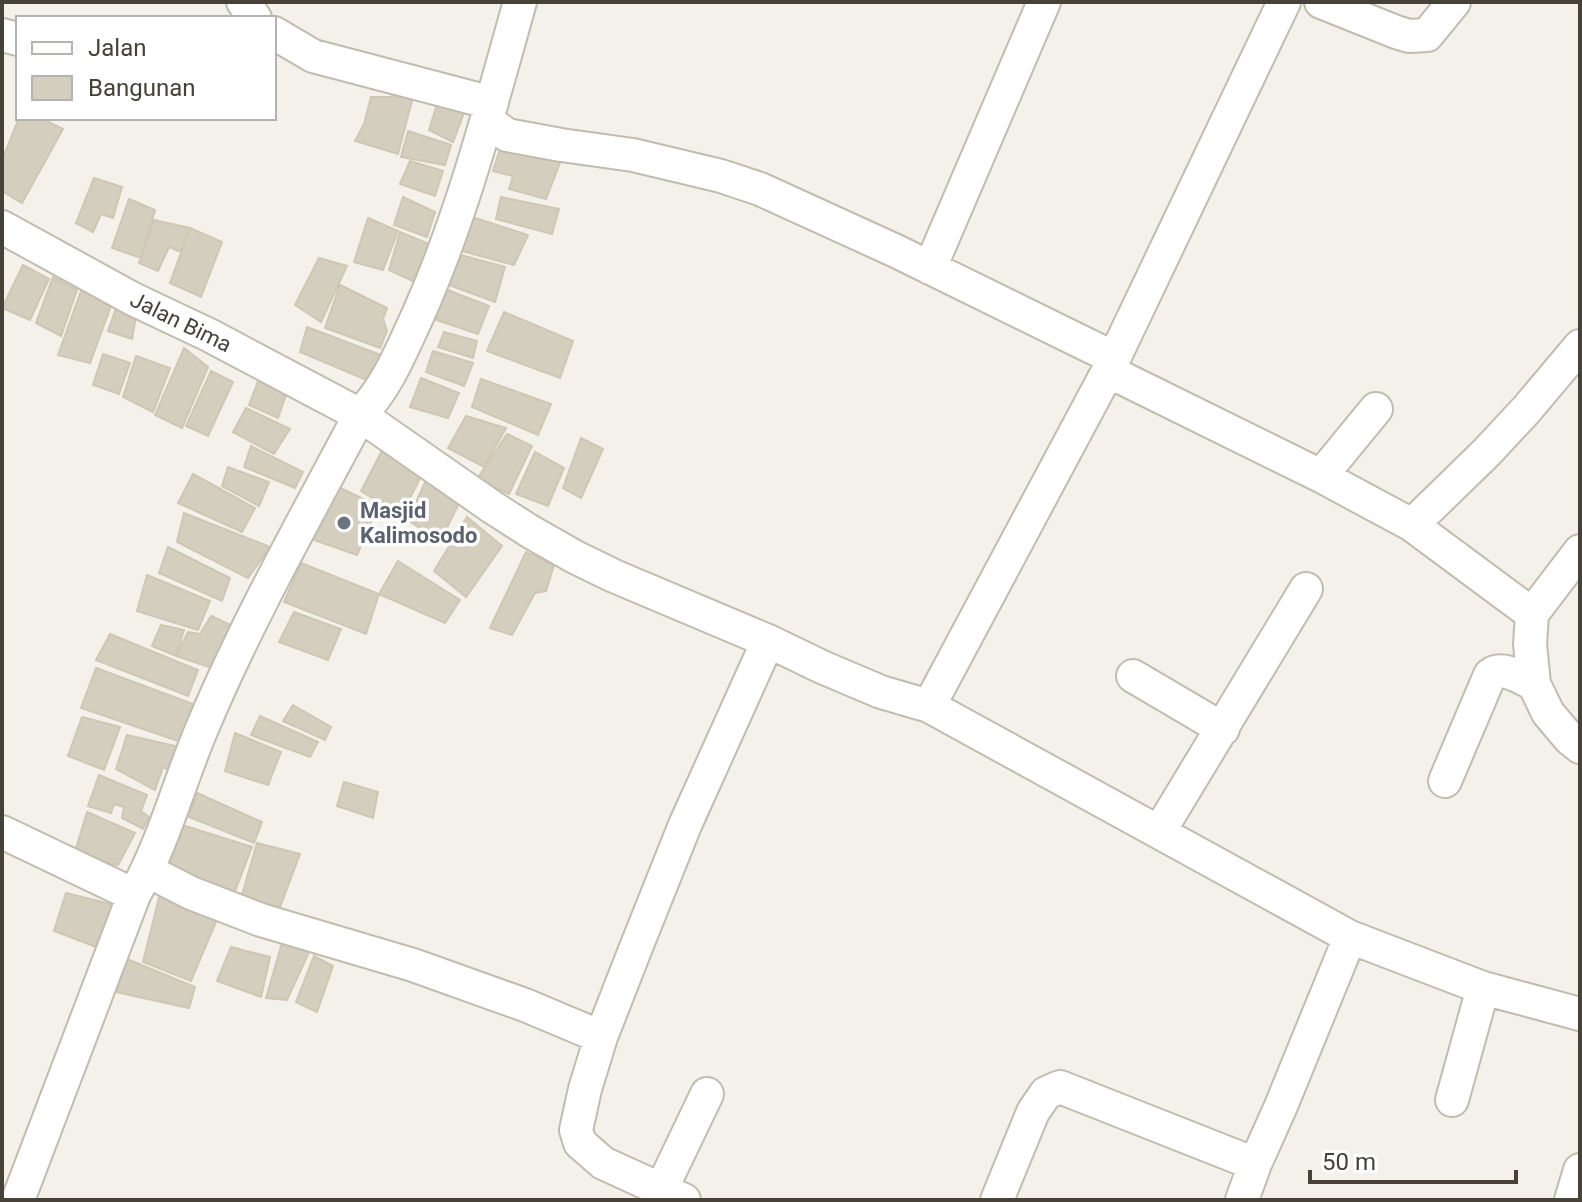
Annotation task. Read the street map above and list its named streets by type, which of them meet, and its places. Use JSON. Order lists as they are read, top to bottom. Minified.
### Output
{"streets":{"street":["Jalan Bima"]},"places":["Masjid Kalimosodo"],"legend":["Jalan","Bangunan"],"scale_bar":"50 m"}
